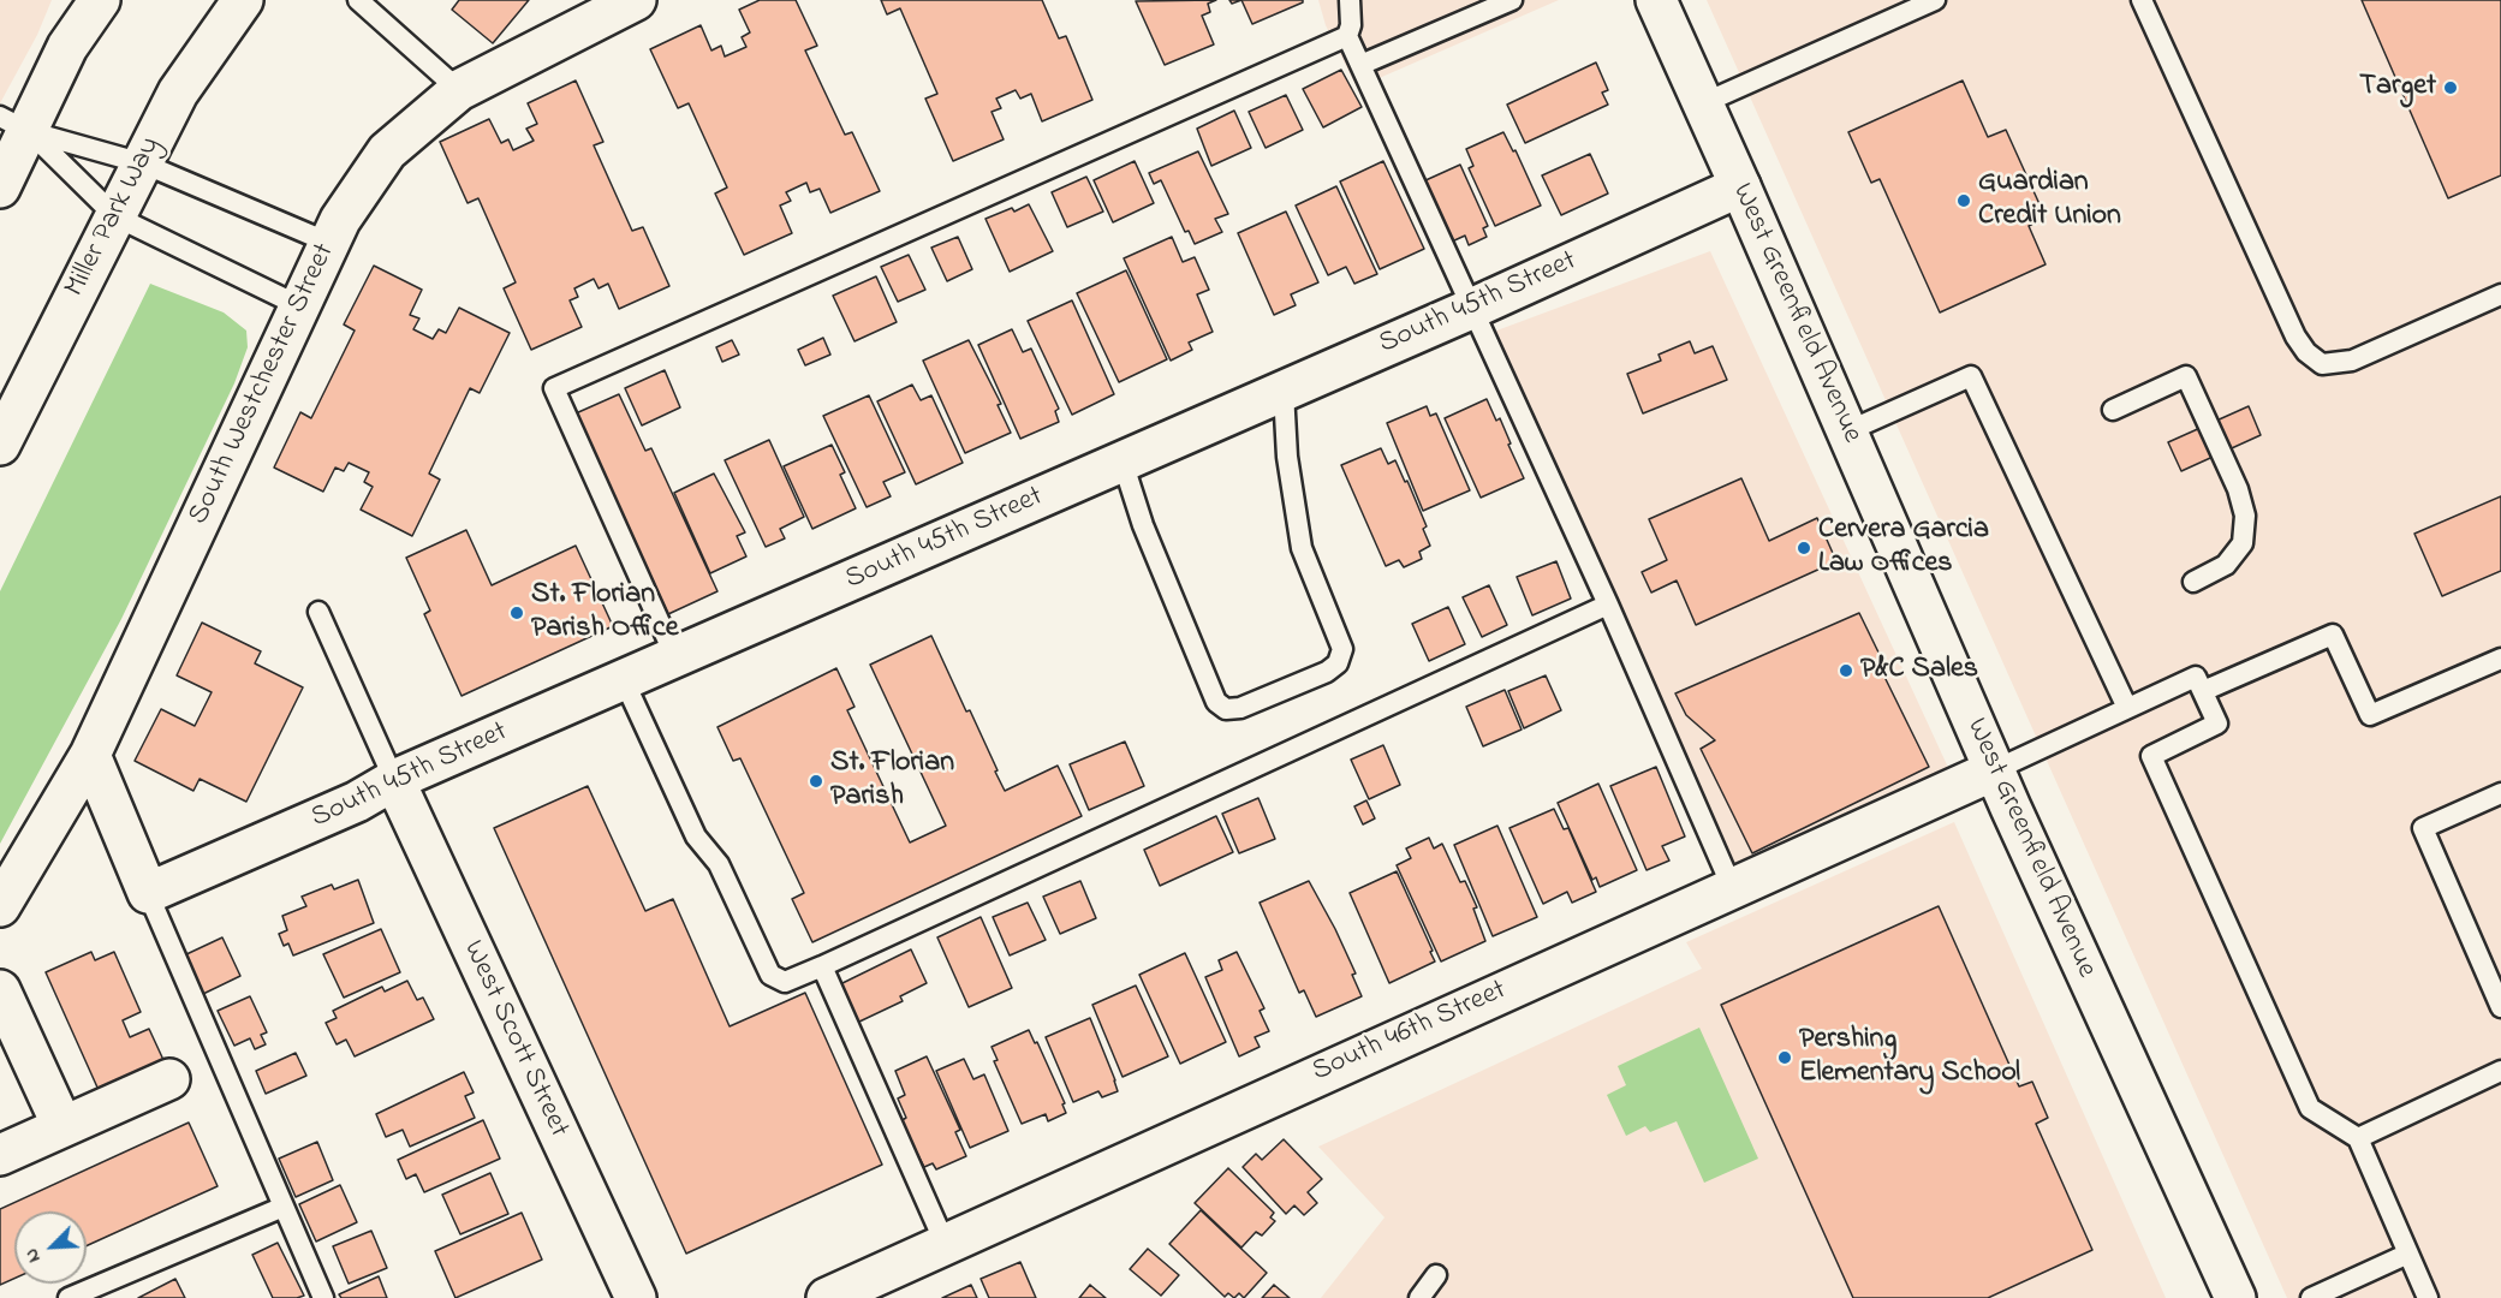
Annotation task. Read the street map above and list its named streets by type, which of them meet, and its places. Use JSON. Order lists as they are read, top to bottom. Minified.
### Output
{"streets":{"street":["Miller Park Way","South 45th Street","West Greenfield Avenue","South Westchester Street","South 46th Street","West Scott Street"]},"crossings":[["South 45th Street","West Greenfield Avenue"],["South 45th Street","West Scott Street"],["West Greenfield Avenue","South 46th Street"]],"places":["Target","Guardian Credit Union","Cervera Garcia Law Offices","St. Florian Parish Office","P&C Sales","St. Florian Parish","Pershing Elementary School"],"north":"bottom left"}
